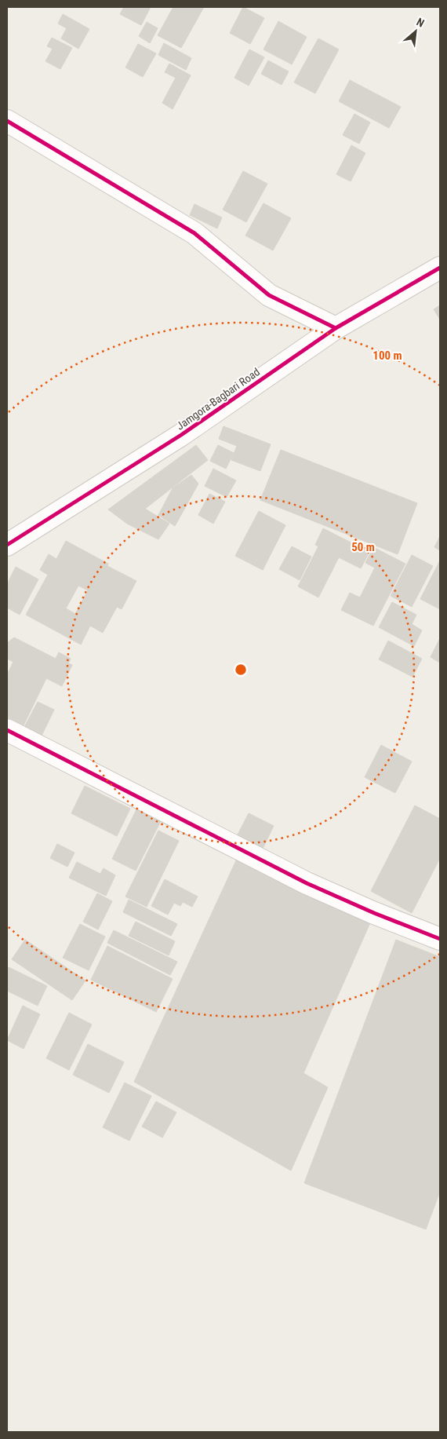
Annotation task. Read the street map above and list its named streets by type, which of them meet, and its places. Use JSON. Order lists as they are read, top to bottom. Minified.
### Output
{"streets":{"street":["Jamgora-Bagbari Road"]},"north":"top right","rings":["100 m","50 m"]}
